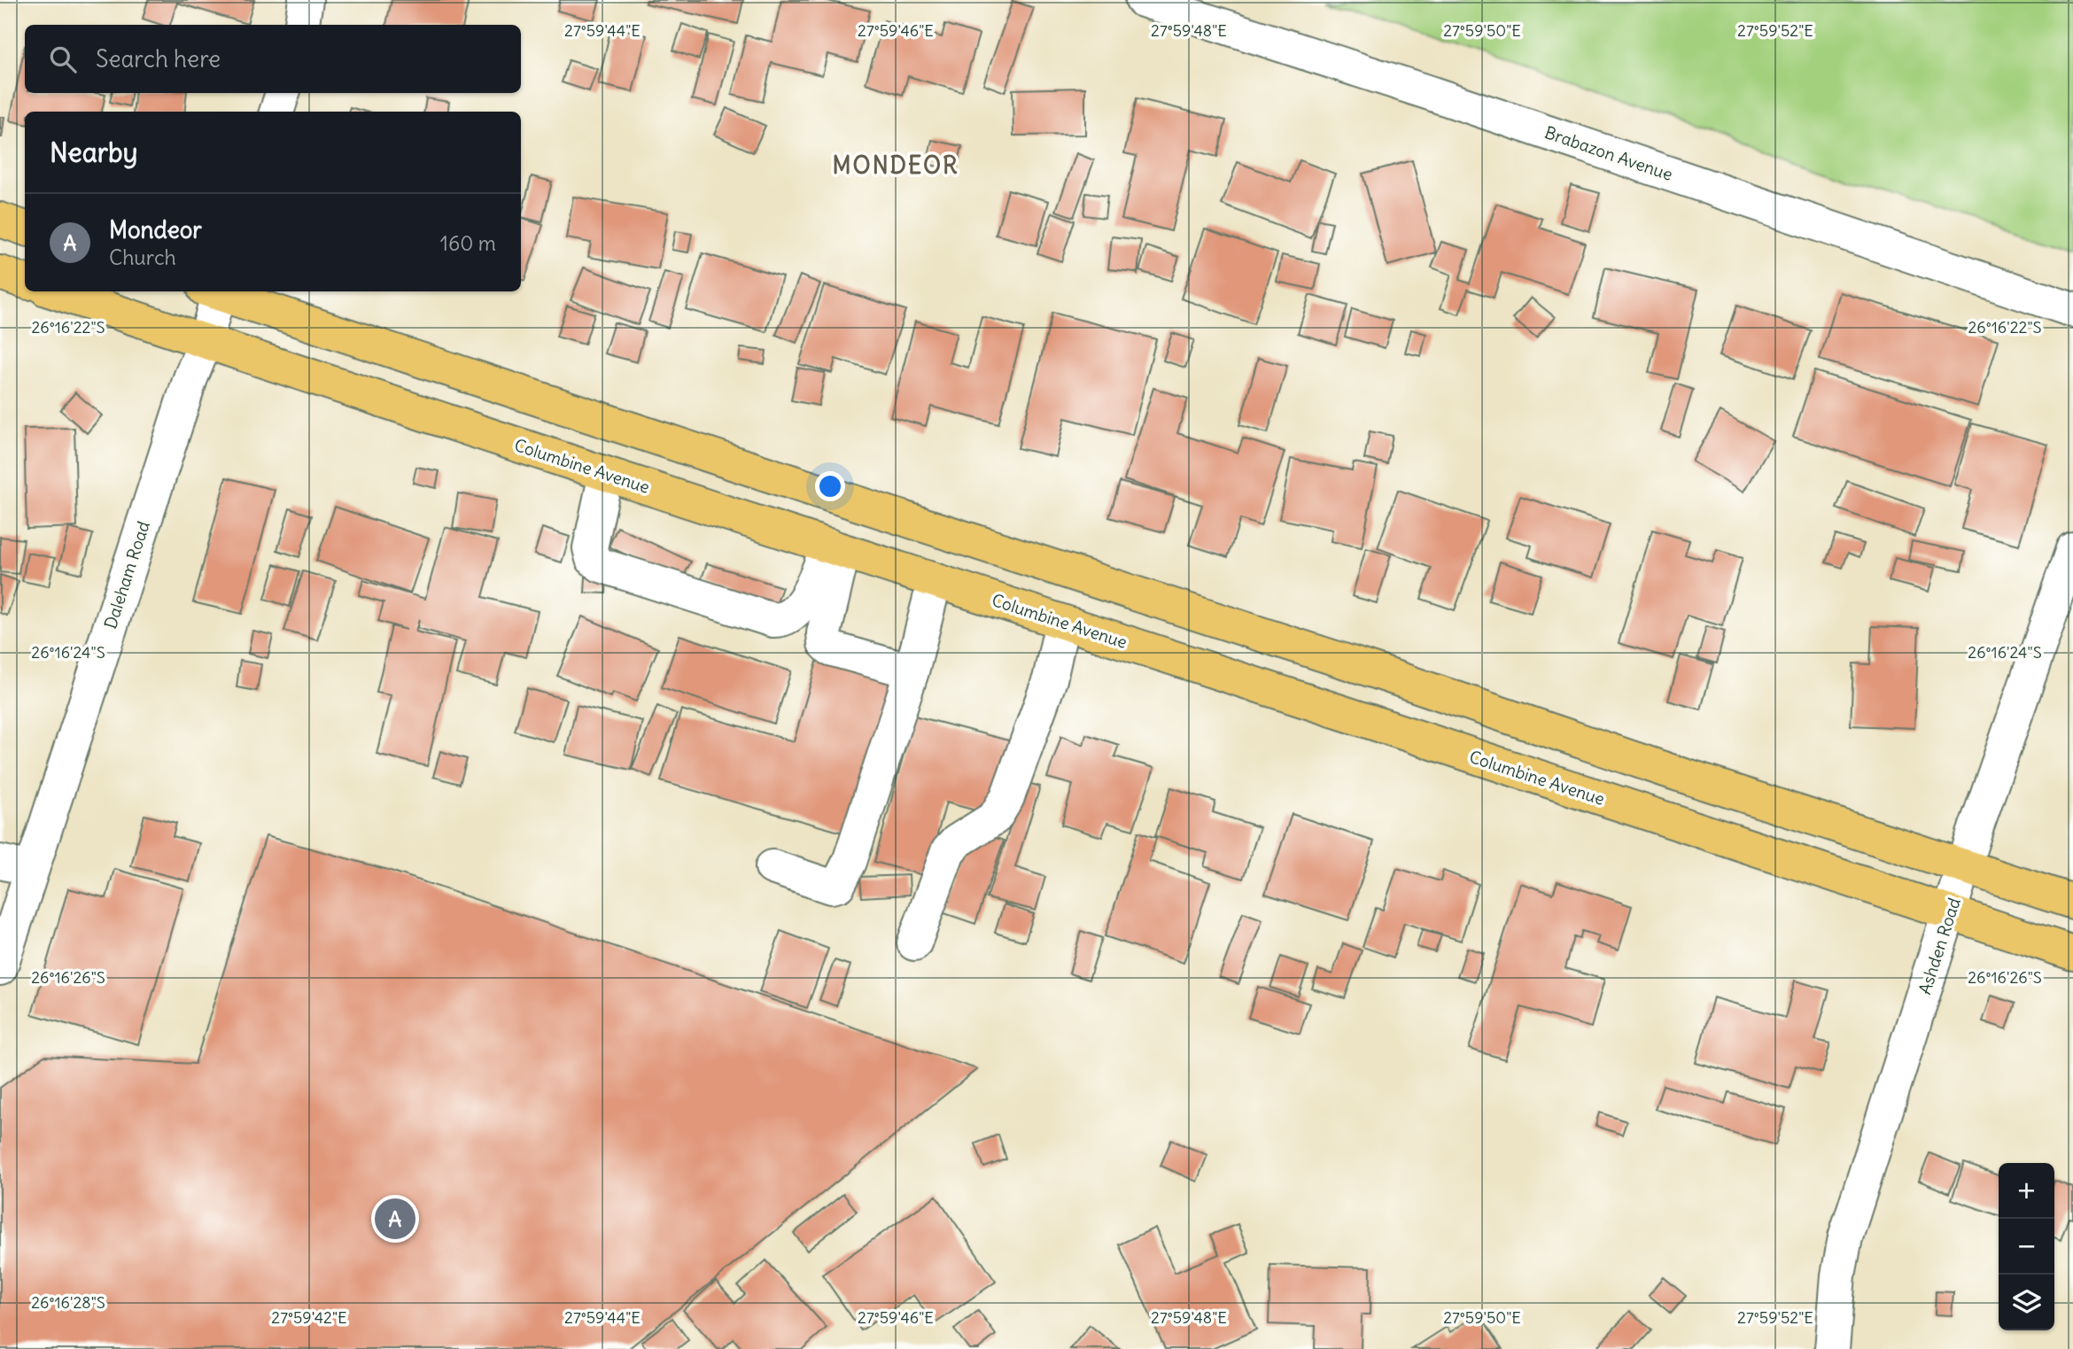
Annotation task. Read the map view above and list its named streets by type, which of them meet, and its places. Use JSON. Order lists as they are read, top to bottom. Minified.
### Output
{"streets":{"main road":["Columbine Avenue"],"street":["Brabazon Avenue","Daleham Road","Ashden Road"]},"crossings":[["Columbine Avenue","Daleham Road"],["Columbine Avenue","Ashden Road"]],"districts":["MONDEOR"],"page":{"search":"Search here","heading":"Nearby","list":[{"mark":"A","name":"Mondeor","note":"Church","value":"160 m"}],"map_buttons":["+","−"],"pins":"A"},"coordinates":["27°59'44\"E","27°59'46\"E","27°59'48\"E","27°59'50\"E","27°59'52\"E","26°16'22\"S","26°16'24\"S","26°16'26\"S","26°16'28\"S","27°59'42\"E"]}
